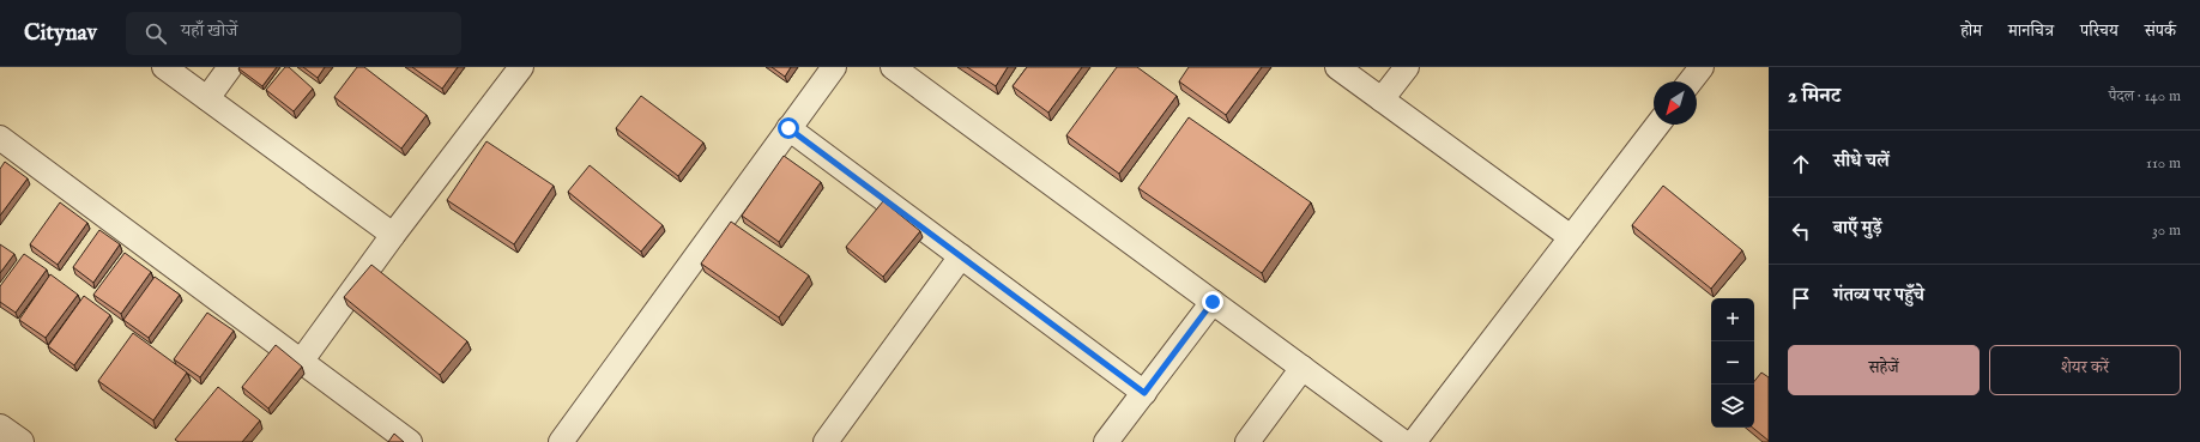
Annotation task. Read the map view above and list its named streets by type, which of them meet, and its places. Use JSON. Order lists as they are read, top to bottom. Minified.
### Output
{"north":"bottom left","page":{"header":"Citynav","search":"यहाँ खोजें","nav":["होम","मानचित्र","परिचय","संपर्क"],"heading":["2 मिनट","पैदल · 140 m"],"list":[["सीधे चलें","110 m"],["बाएँ मुड़ें","30 m"],"गंतव्य पर पहुँचे"],"map_buttons":["+","−"],"buttons":["सहेजें","शेयर करें"]}}
